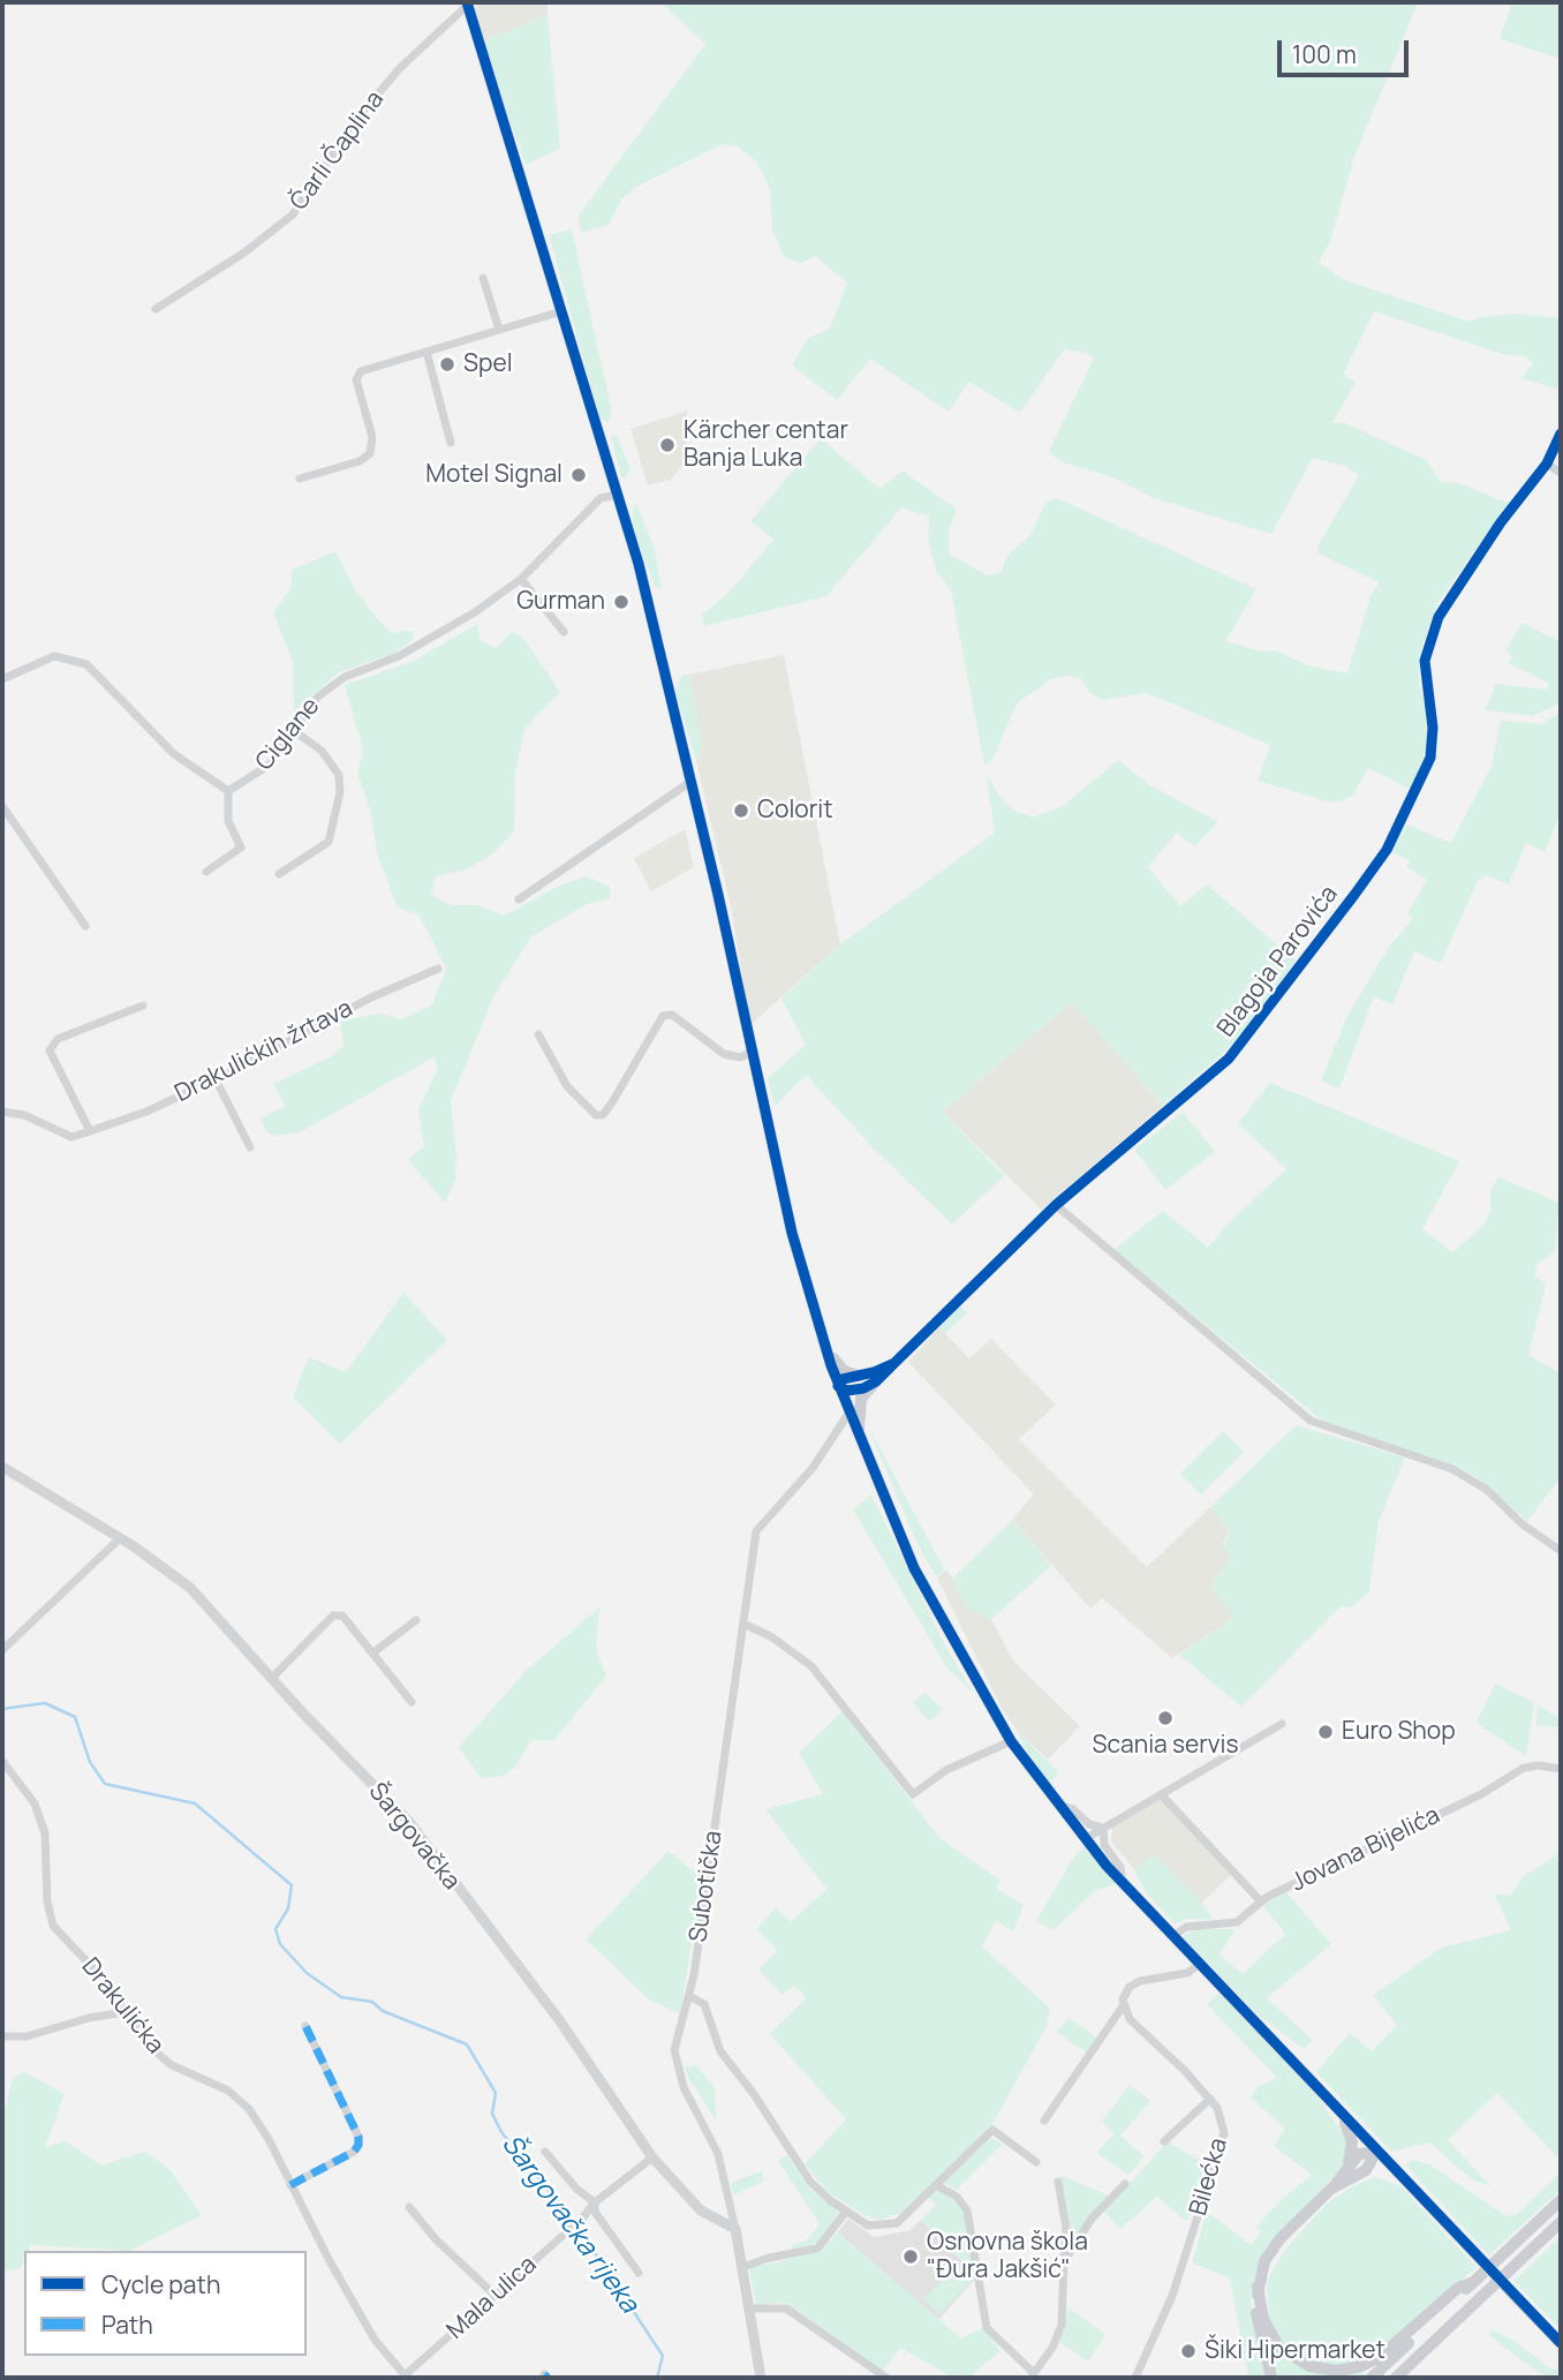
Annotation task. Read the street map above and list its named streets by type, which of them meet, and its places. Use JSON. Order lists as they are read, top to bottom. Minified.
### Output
{"streets":{"street":["Čarli Čaplina","Ciglane","Blagoja Parovića","Drakulićkih žrtava","Šargovačka","Jovana Bijelića","Subotička","Drakulićka","Bilećka","Mala ulica"]},"crossings":[["Šargovačka","Subotička"],["Šargovačka","Mala ulica"],["Drakulićka","Mala ulica"]],"water":["Šargovačka rijeka"],"places":["Spel","Kärcher centar Banja Luka","Motel Signal","Gurman","Colorit","Scania servis","Euro Shop","Osnovna škola \"Đura Jakšić\"","Šiki Hipermarket"],"legend":["Cycle path","Path"],"scale_bar":"100 m"}
